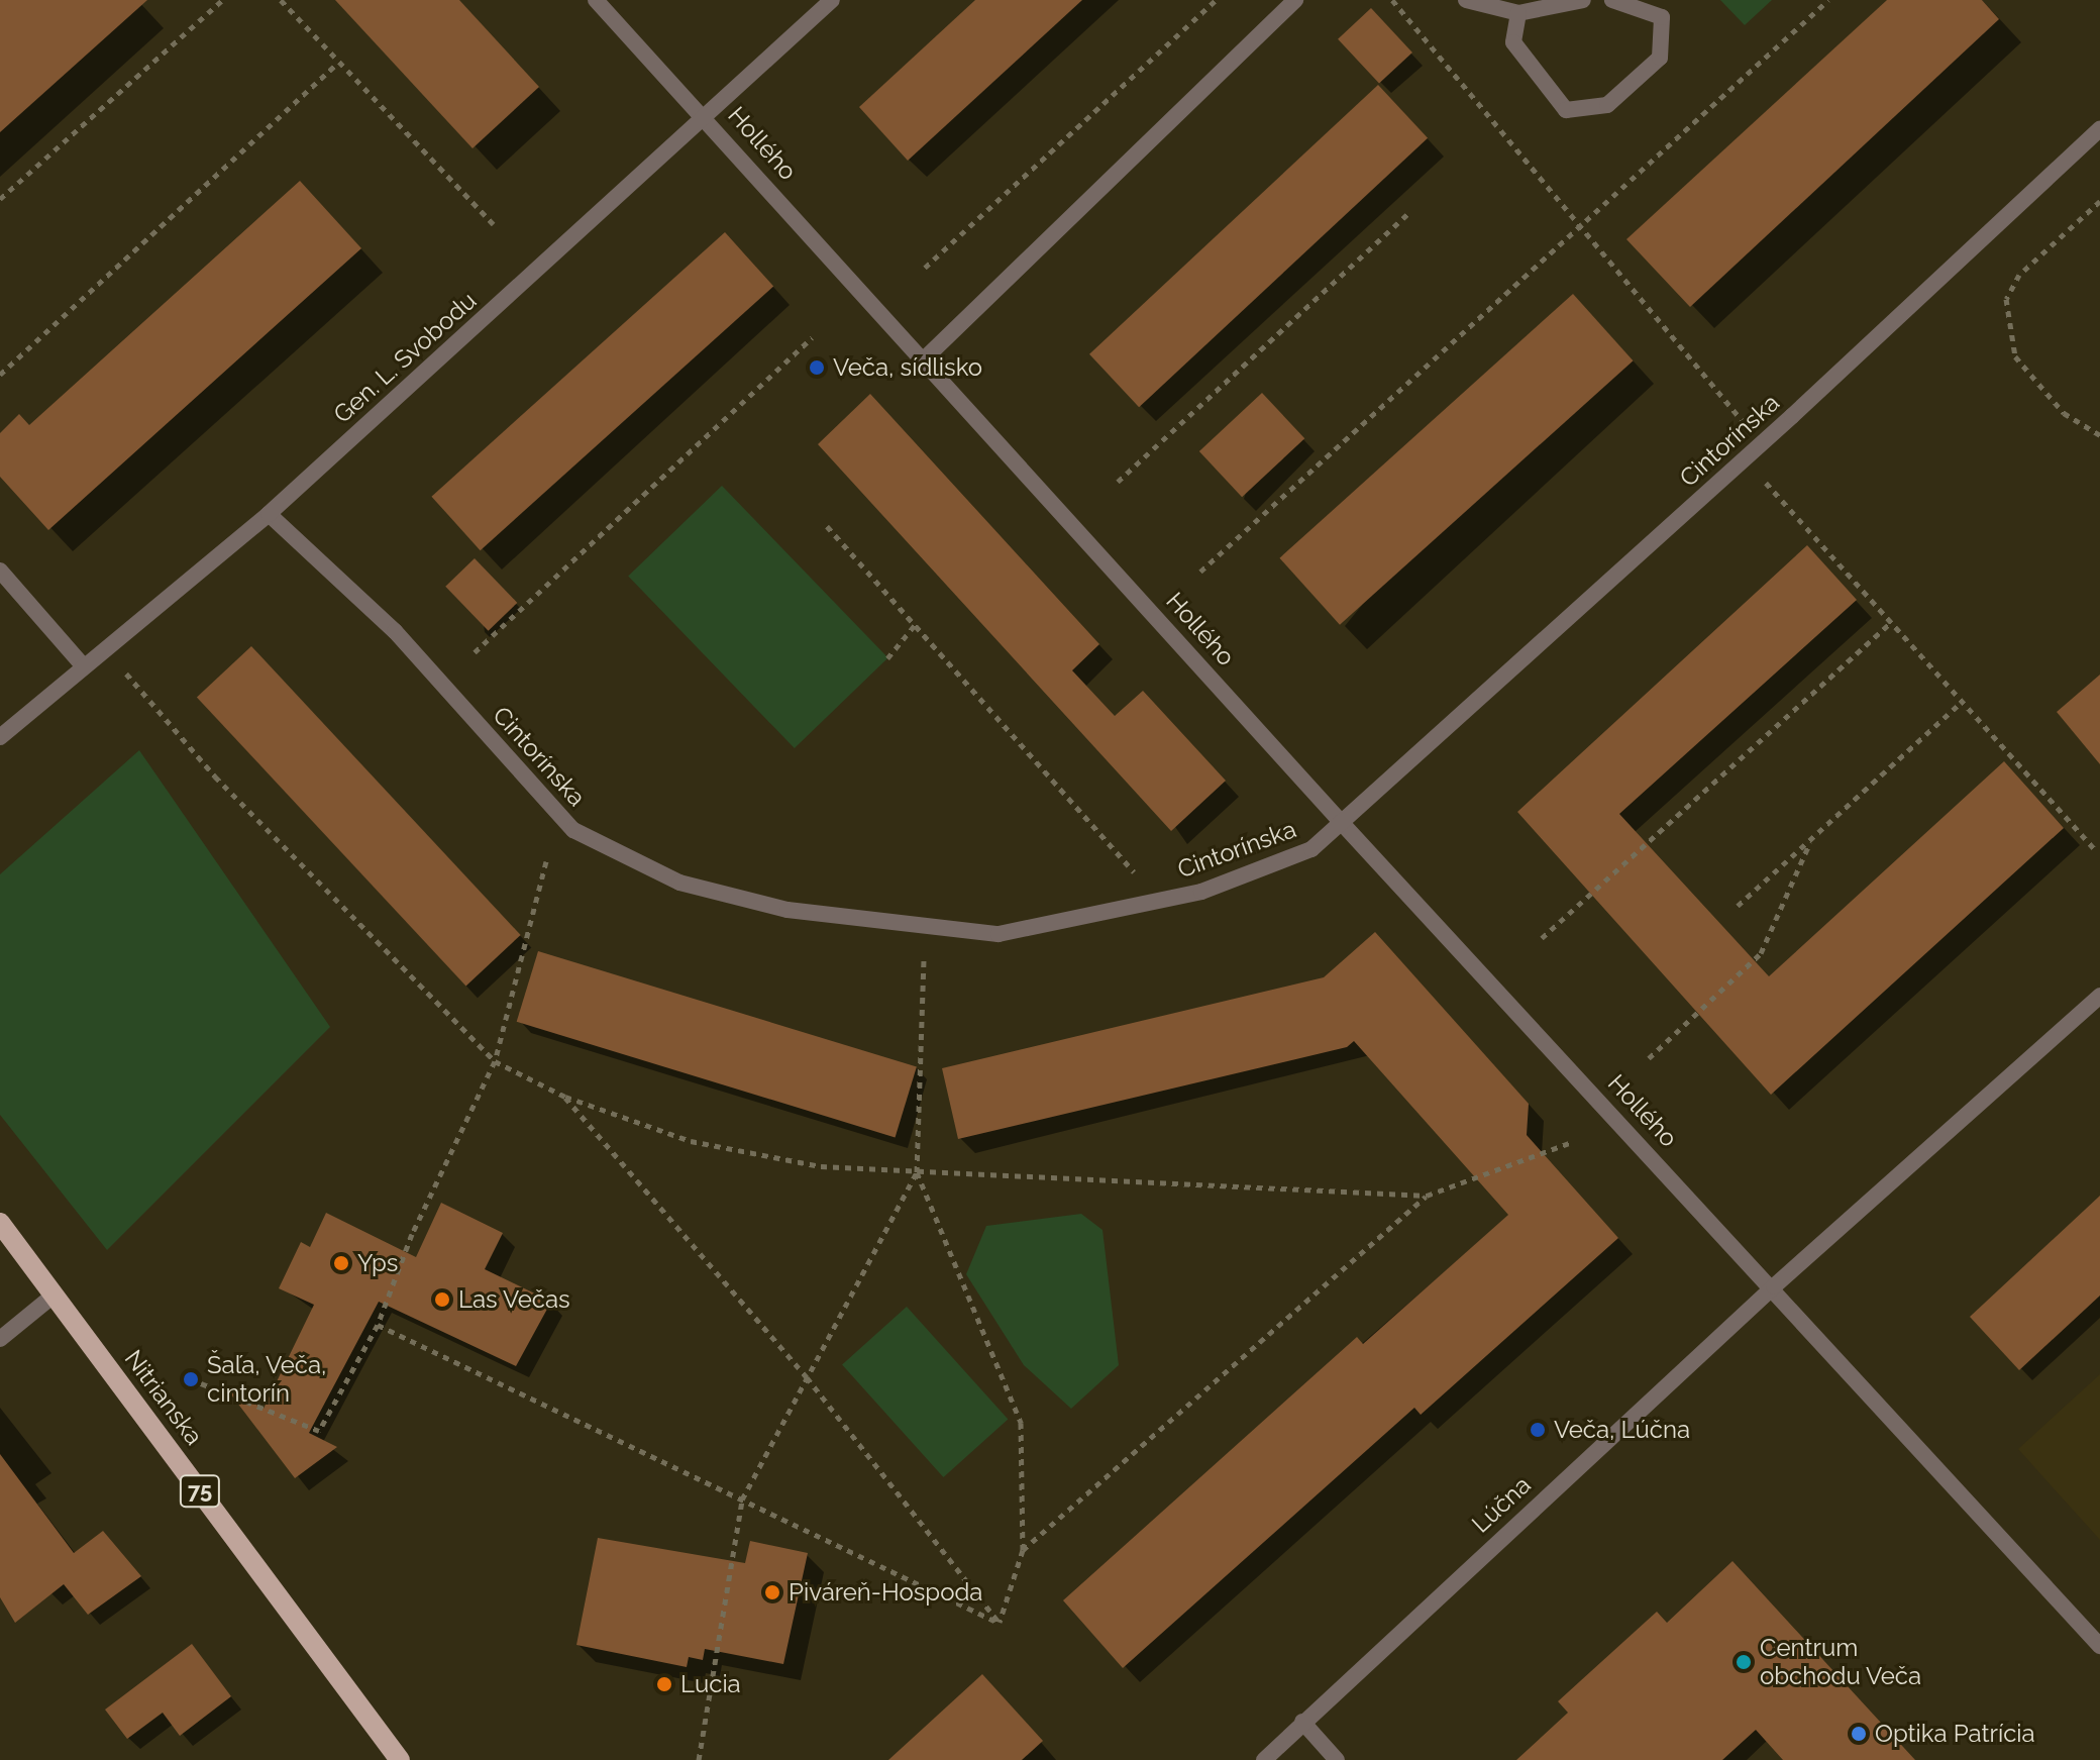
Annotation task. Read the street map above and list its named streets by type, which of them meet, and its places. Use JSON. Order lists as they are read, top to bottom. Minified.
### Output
{"streets":{"main road":["Nitrianska","75"],"street":["Hollého","Gen. L. Svobodu","Cintorínska","Lúčna"]},"crossings":[["Hollého","Gen. L. Svobodu"],["Hollého","Cintorínska"],["Hollého","Lúčna"],["Gen. L. Svobodu","Cintorínska"]],"places":["Veča, sídlisko","Yps","Las Večas","Šaľa, Veča, cintorín","Veča, Lúčna","Piváreň-Hospoda","Centrum obchodu Veča","Lucia","Optika Patrícia"]}
